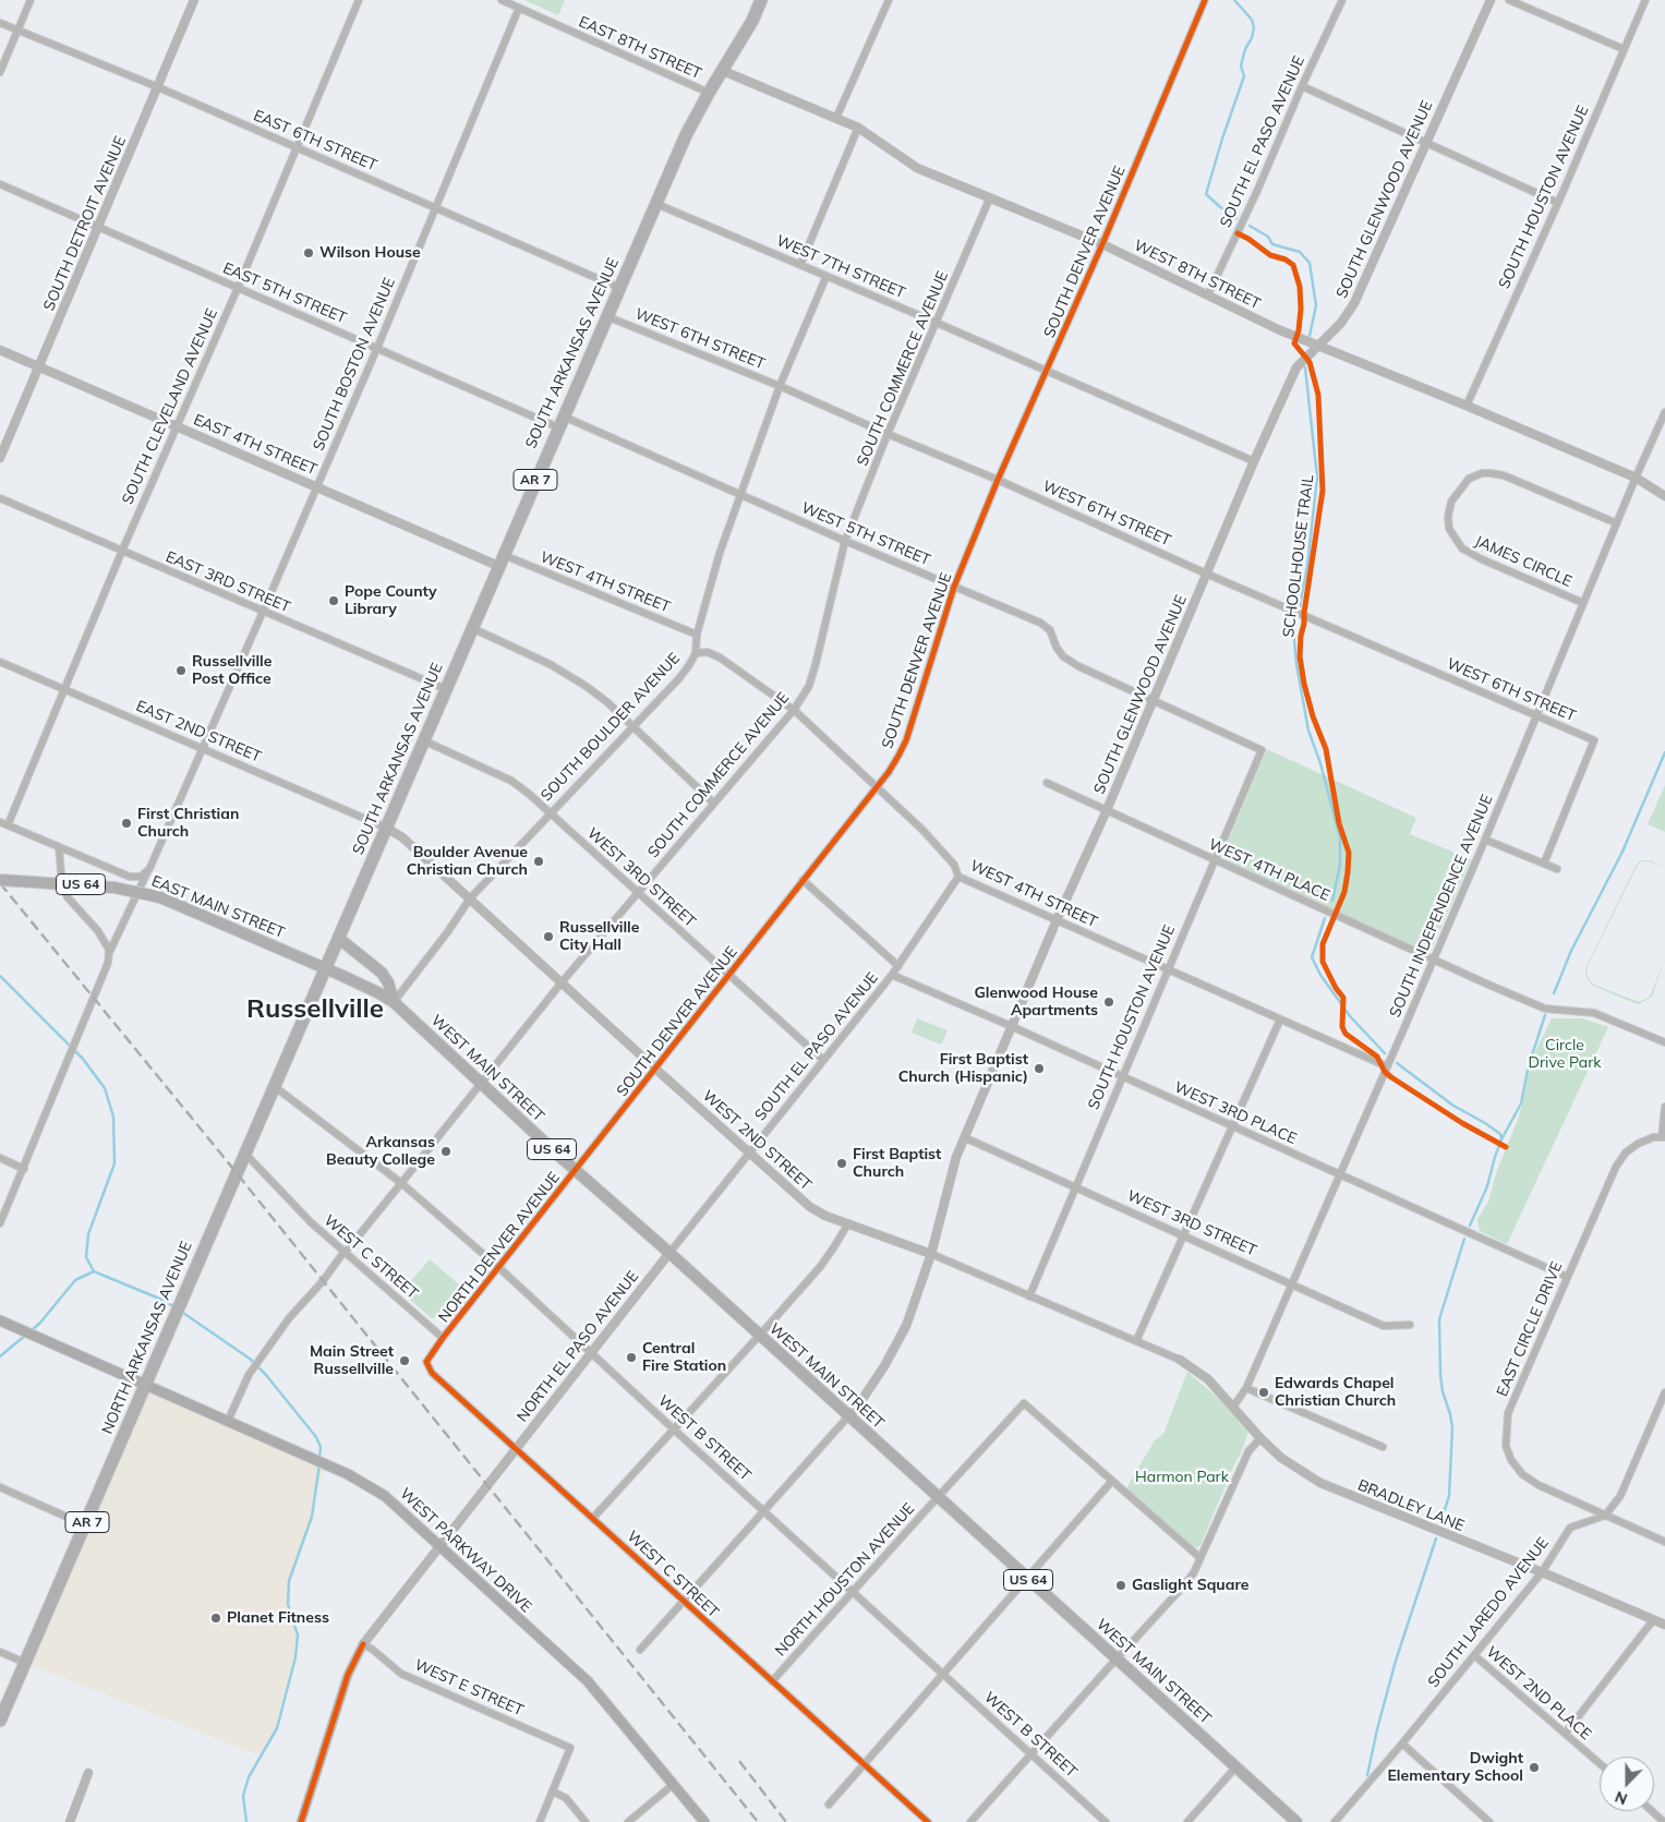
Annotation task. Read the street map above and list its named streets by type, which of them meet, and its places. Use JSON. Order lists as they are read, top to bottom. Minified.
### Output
{"streets":{"highway":["SOUTH ARKANSAS AVENUE","AR 7","NORTH ARKANSAS AVENUE"],"main road":["US 64","EAST MAIN STREET","WEST MAIN STREET","WEST PARKWAY DRIVE"],"street":["EAST 8TH STREET","EAST 6TH STREET","SOUTH EL PASO AVENUE","SOUTH HOUSTON AVENUE","SOUTH GLENWOOD AVENUE","SOUTH DETROIT AVENUE","SOUTH DENVER AVENUE","WEST 7TH STREET","WEST 8TH STREET","EAST 5TH STREET","WEST 6TH STREET","SOUTH BOSTON AVENUE","SOUTH COMMERCE AVENUE","SOUTH CLEVELAND AVENUE","EAST 4TH STREET","WEST 5TH STREET","JAMES CIRCLE","EAST 3RD STREET","WEST 4TH STREET","SOUTH BOULDER AVENUE","EAST 2ND STREET","WEST 4TH PLACE","WEST 3RD STREET","SOUTH INDEPENDENCE AVENUE","WEST 3RD PLACE","WEST 2ND STREET","NORTH DENVER AVENUE","WEST C STREET","EAST CIRCLE DRIVE","NORTH EL PASO AVENUE","WEST B STREET","BRADLEY LANE","NORTH HOUSTON AVENUE","SOUTH LAREDO AVENUE","WEST E STREET","WEST 2ND PLACE"],"cycle path":["SCHOOLHOUSE TRAIL"]},"crossings":[["EAST 8TH STREET","SOUTH ARKANSAS AVENUE"],["EAST 8TH STREET","SOUTH BOSTON AVENUE"],["EAST 6TH STREET","SOUTH DETROIT AVENUE"],["EAST 6TH STREET","SOUTH ARKANSAS AVENUE"],["EAST 6TH STREET","SOUTH BOSTON AVENUE"],["EAST 6TH STREET","SOUTH CLEVELAND AVENUE"],["SOUTH EL PASO AVENUE","WEST 8TH STREET"],["SOUTH EL PASO AVENUE","WEST 4TH STREET"],["SOUTH EL PASO AVENUE","WEST 3RD STREET"],["SOUTH EL PASO AVENUE","WEST MAIN STREET"],["SOUTH EL PASO AVENUE","WEST 3RD PLACE"],["SOUTH EL PASO AVENUE","WEST 2ND STREET"],["SOUTH EL PASO AVENUE","NORTH EL PASO AVENUE"],["SOUTH HOUSTON AVENUE","WEST 8TH STREET"],["SOUTH HOUSTON AVENUE","WEST 5TH STREET"],["SOUTH HOUSTON AVENUE","WEST 4TH STREET"],["SOUTH HOUSTON AVENUE","WEST 4TH PLACE"],["SOUTH HOUSTON AVENUE","WEST 3RD STREET"],["SOUTH HOUSTON AVENUE","WEST 3RD PLACE"],["SOUTH HOUSTON AVENUE","WEST 2ND STREET"],["SOUTH GLENWOOD AVENUE","WEST 7TH STREET"],["SOUTH GLENWOOD AVENUE","WEST 8TH STREET"],["SOUTH GLENWOOD AVENUE","WEST 6TH STREET"],["SOUTH GLENWOOD AVENUE","WEST 5TH STREET"],["SOUTH GLENWOOD AVENUE","WEST 4TH STREET"],["SOUTH GLENWOOD AVENUE","WEST 4TH PLACE"],["SOUTH GLENWOOD AVENUE","WEST 3RD STREET"],["SOUTH GLENWOOD AVENUE","WEST MAIN STREET"],["SOUTH GLENWOOD AVENUE","WEST 3RD PLACE"],["SOUTH GLENWOOD AVENUE","WEST 2ND STREET"],["SOUTH DETROIT AVENUE","EAST 5TH STREET"],["SOUTH DETROIT AVENUE","EAST 4TH STREET"],["SOUTH DENVER AVENUE","WEST 7TH STREET"],["SOUTH DENVER AVENUE","WEST 8TH STREET"],["SOUTH DENVER AVENUE","WEST 6TH STREET"],["SOUTH DENVER AVENUE","WEST 5TH STREET"],["SOUTH DENVER AVENUE","WEST 4TH STREET"],["SOUTH DENVER AVENUE","WEST 3RD STREET"],["SOUTH DENVER AVENUE","WEST MAIN STREET"],["SOUTH DENVER AVENUE","WEST 2ND STREET"],["SOUTH DENVER AVENUE","NORTH DENVER AVENUE"],["WEST 7TH STREET","SOUTH ARKANSAS AVENUE"],["WEST 7TH STREET","SOUTH COMMERCE AVENUE"],["WEST 7TH STREET","SOUTH BOULDER AVENUE"],["WEST 8TH STREET","SOUTH ARKANSAS AVENUE"],["WEST 8TH STREET","SOUTH COMMERCE AVENUE"],["WEST 8TH STREET","SOUTH INDEPENDENCE AVENUE"],["EAST 5TH STREET","SOUTH ARKANSAS AVENUE"],["EAST 5TH STREET","SOUTH BOSTON AVENUE"],["EAST 5TH STREET","SOUTH CLEVELAND AVENUE"],["EAST 5TH STREET","WEST 5TH STREET"],["WEST 6TH STREET","SOUTH ARKANSAS AVENUE"],["WEST 6TH STREET","SOUTH COMMERCE AVENUE"],["WEST 6TH STREET","SOUTH BOULDER AVENUE"],["WEST 6TH STREET","SOUTH INDEPENDENCE AVENUE"],["SOUTH ARKANSAS AVENUE","EAST 4TH STREET"],["SOUTH ARKANSAS AVENUE","WEST 5TH STREET"],["SOUTH ARKANSAS AVENUE","EAST 3RD STREET"],["SOUTH ARKANSAS AVENUE","WEST 4TH STREET"],["SOUTH ARKANSAS AVENUE","EAST 2ND STREET"],["SOUTH ARKANSAS AVENUE","WEST 3RD STREET"],["SOUTH ARKANSAS AVENUE","EAST MAIN STREET"],["SOUTH ARKANSAS AVENUE","WEST MAIN STREET"],["SOUTH ARKANSAS AVENUE","WEST 2ND STREET"],["SOUTH ARKANSAS AVENUE","NORTH ARKANSAS AVENUE"],["SOUTH BOSTON AVENUE","EAST 4TH STREET"],["SOUTH BOSTON AVENUE","EAST 3RD STREET"],["SOUTH BOSTON AVENUE","EAST 2ND STREET"],["SOUTH COMMERCE AVENUE","WEST 5TH STREET"],["SOUTH COMMERCE AVENUE","WEST 4TH STREET"],["SOUTH COMMERCE AVENUE","WEST 3RD STREET"],["SOUTH COMMERCE AVENUE","WEST MAIN STREET"],["SOUTH COMMERCE AVENUE","WEST 2ND STREET"],["SOUTH COMMERCE AVENUE","WEST C STREET"],["SOUTH COMMERCE AVENUE","WEST B STREET"],["SOUTH COMMERCE AVENUE","WEST PARKWAY DRIVE"],["SOUTH CLEVELAND AVENUE","EAST 4TH STREET"],["SOUTH CLEVELAND AVENUE","EAST 3RD STREET"],["SOUTH CLEVELAND AVENUE","EAST 2ND STREET"],["EAST 4TH STREET","WEST 4TH STREET"],["WEST 5TH STREET","SOUTH BOULDER AVENUE"],["JAMES CIRCLE","SOUTH INDEPENDENCE AVENUE"],["WEST 4TH STREET","SOUTH BOULDER AVENUE"],["WEST 4TH STREET","SOUTH INDEPENDENCE AVENUE"],["SOUTH BOULDER AVENUE","WEST 3RD STREET"],["SOUTH BOULDER AVENUE","WEST MAIN STREET"],["SOUTH BOULDER AVENUE","WEST 2ND STREET"],["EAST 2ND STREET","WEST 2ND STREET"],["WEST 4TH PLACE","SOUTH INDEPENDENCE AVENUE"],["WEST 3RD STREET","SOUTH INDEPENDENCE AVENUE"],["SOUTH INDEPENDENCE AVENUE","WEST 3RD PLACE"],["SOUTH INDEPENDENCE AVENUE","BRADLEY LANE"],["EAST MAIN STREET","WEST MAIN STREET"],["EAST MAIN STREET","NORTH ARKANSAS AVENUE"],["WEST MAIN STREET","NORTH DENVER AVENUE"],["WEST MAIN STREET","NORTH ARKANSAS AVENUE"],["WEST MAIN STREET","NORTH EL PASO AVENUE"],["WEST MAIN STREET","NORTH HOUSTON AVENUE"],["WEST 3RD PLACE","EAST CIRCLE DRIVE"],["WEST 2ND STREET","BRADLEY LANE"],["NORTH DENVER AVENUE","WEST C STREET"],["NORTH DENVER AVENUE","WEST B STREET"],["WEST C STREET","NORTH ARKANSAS AVENUE"],["WEST C STREET","NORTH EL PASO AVENUE"],["WEST C STREET","NORTH HOUSTON AVENUE"],["EAST CIRCLE DRIVE","SOUTH LAREDO AVENUE"],["NORTH ARKANSAS AVENUE","WEST B STREET"],["NORTH ARKANSAS AVENUE","WEST PARKWAY DRIVE"],["NORTH EL PASO AVENUE","WEST B STREET"],["NORTH EL PASO AVENUE","WEST PARKWAY DRIVE"],["NORTH EL PASO AVENUE","WEST E STREET"],["WEST B STREET","NORTH HOUSTON AVENUE"],["BRADLEY LANE","SOUTH LAREDO AVENUE"],["SOUTH LAREDO AVENUE","WEST 2ND PLACE"]],"districts":["Russellville"],"parks":["Circle Drive Park","Harmon Park"],"places":["Wilson House","Pope County Library","Russellville Post Office","First Christian Church","Boulder Avenue Christian Church","Russellville City Hall","Glenwood House Apartments","First Baptist Church (Hispanic)","Arkansas Beauty College","First Baptist Church","Central Fire Station","Main Street Russellville","Edwards Chapel Christian Church","Gaslight Square","Planet Fitness","Dwight Elementary School"],"north":"bottom"}
